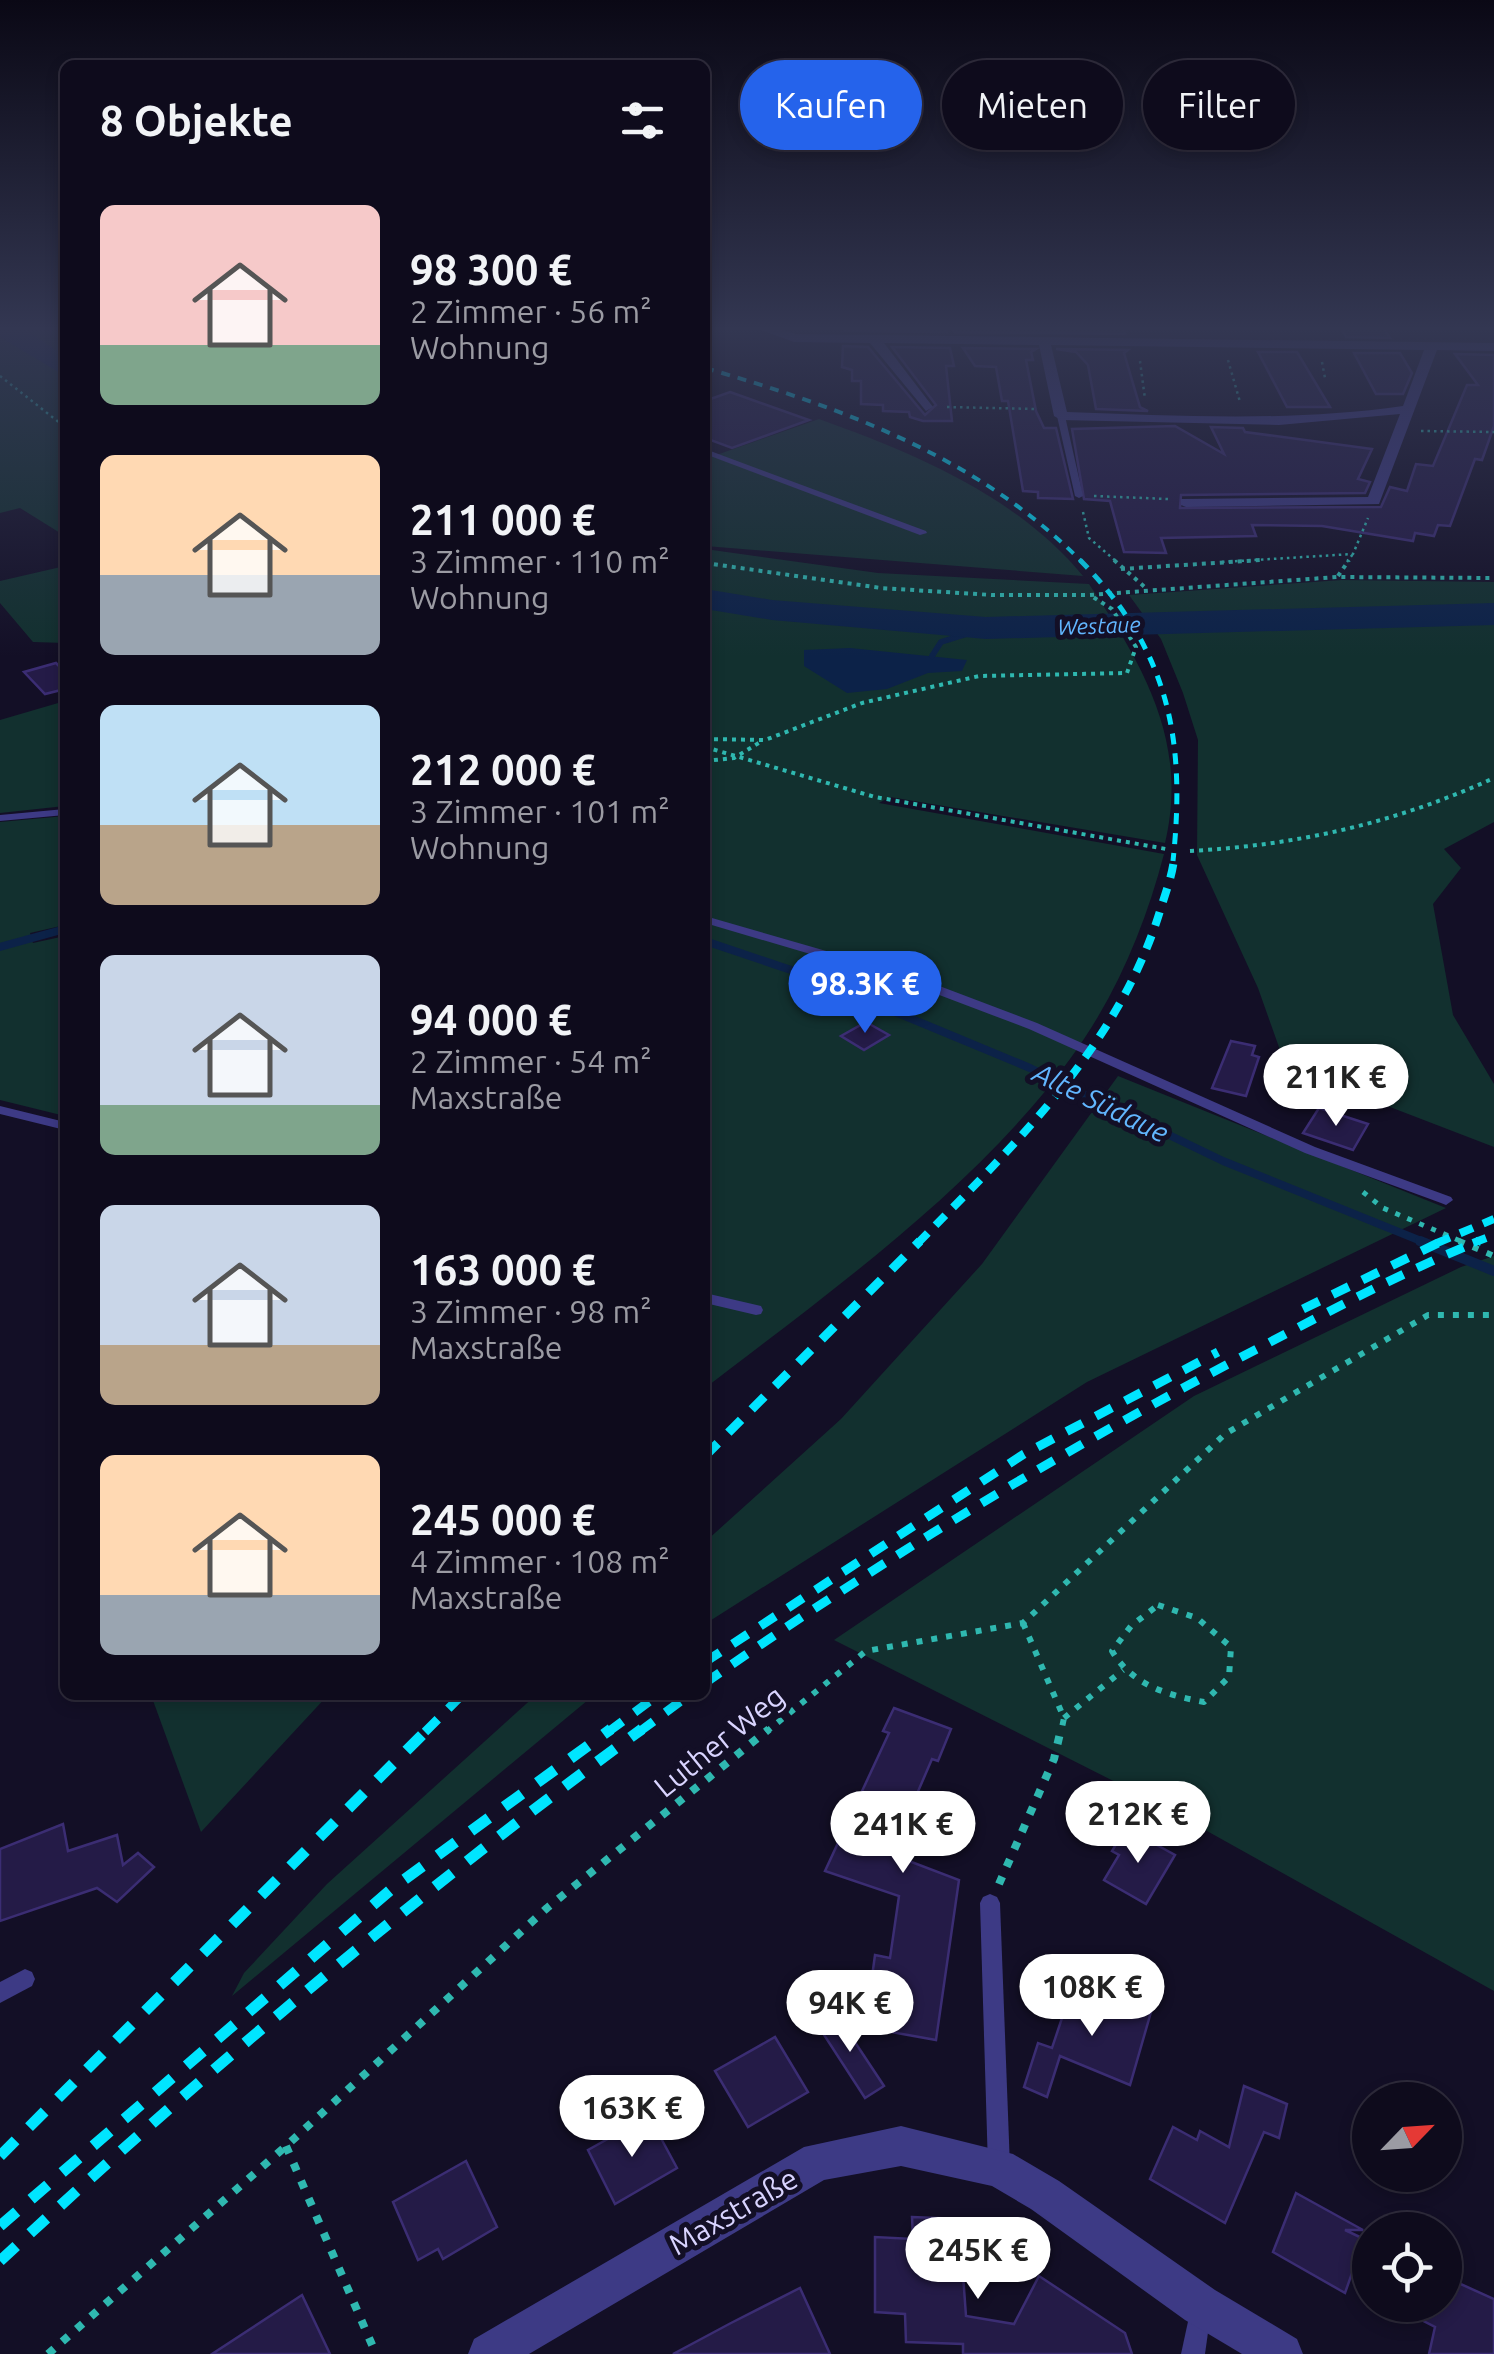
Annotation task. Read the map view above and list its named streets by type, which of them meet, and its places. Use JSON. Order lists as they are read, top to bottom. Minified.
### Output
{"streets":{"street":["Maxstraße"],"path":["Luther Weg"]},"water":["Westaue","Alte Südaue"],"north":"top right","page":{"chip":["Kaufen","Mieten","Filter"],"heading":"8 Objekte","list":[{"name":"98 300 €","note":"2 Zimmer · 56 m² · Wohnung"},{"name":"211 000 €","note":"3 Zimmer · 110 m² · Wohnung"},{"name":"212 000 €","note":"3 Zimmer · 101 m² · Wohnung"},{"name":"94 000 €","note":"2 Zimmer · 54 m² · Maxstraße"},{"name":"163 000 €","note":"3 Zimmer · 98 m² · Maxstraße"},{"name":"245 000 €","note":"4 Zimmer · 108 m² · Maxstraße"}],"price":["98.3K €","211K €","212K €","241K €","108K €","94K €","163K €","245K €"]}}
